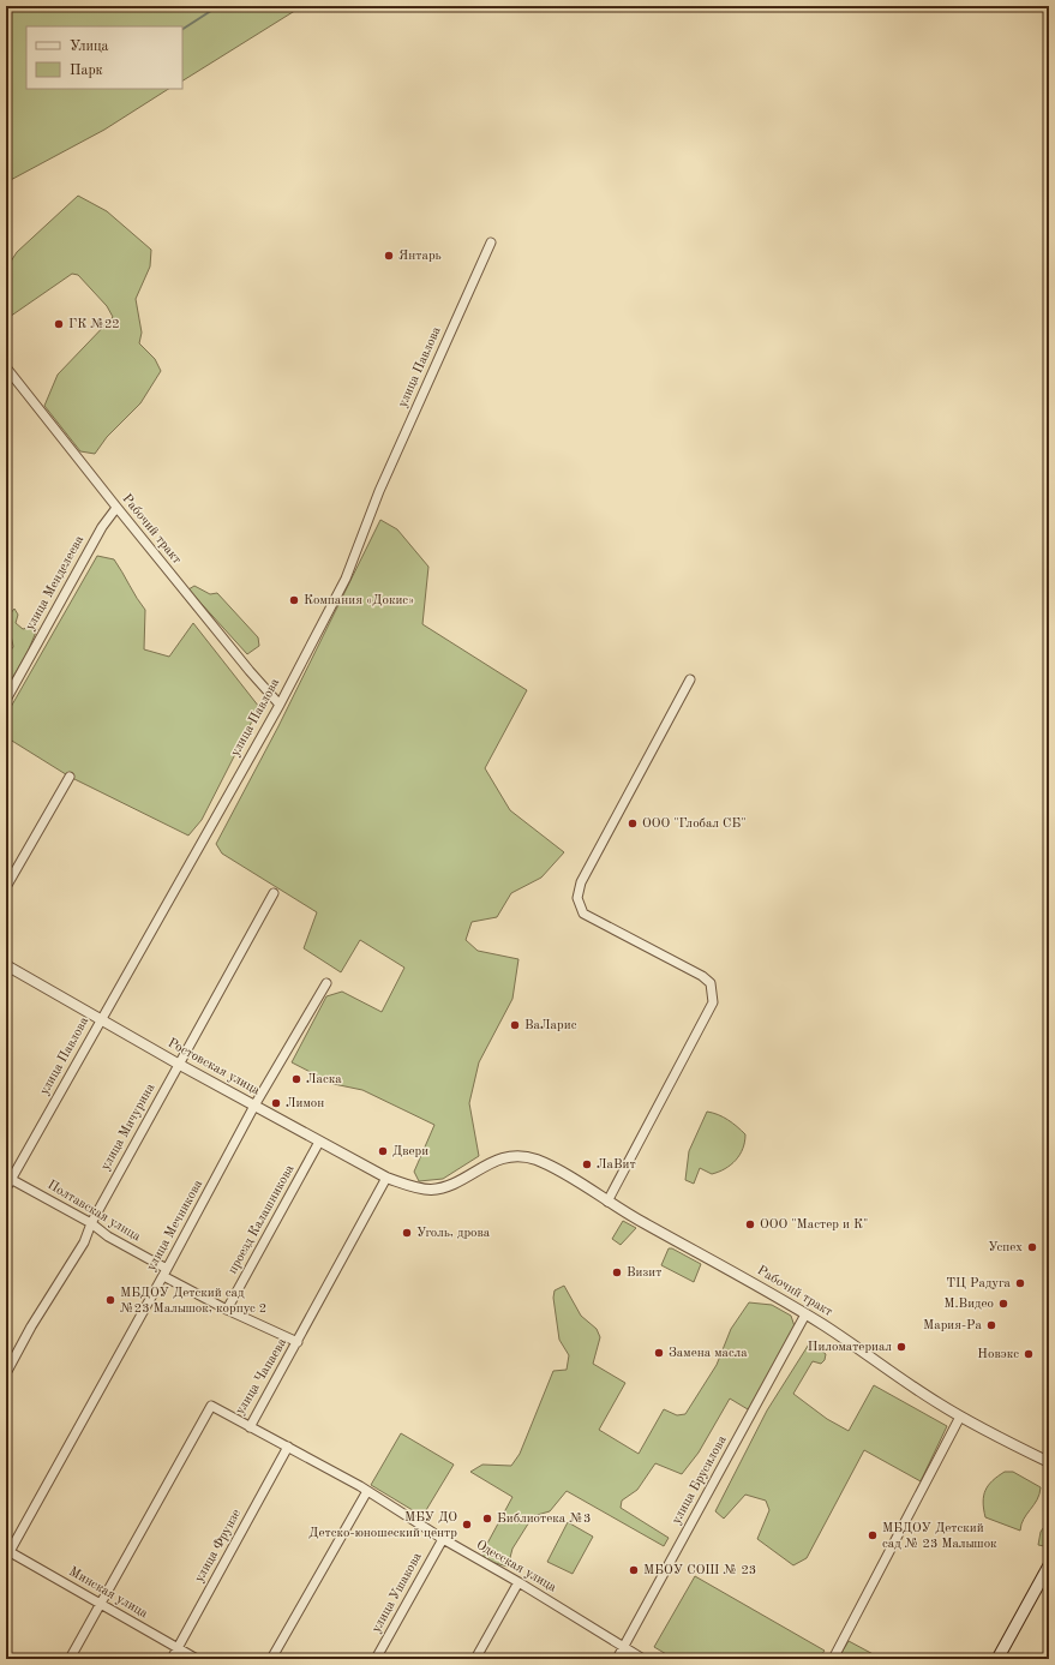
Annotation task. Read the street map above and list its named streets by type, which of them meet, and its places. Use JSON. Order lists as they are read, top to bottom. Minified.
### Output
{"streets":{"street":["улица Павлова","Рабочий тракт","улица Менделеева","Ростовская улица","улица Мичурина","Полтавская улица","проезд Калашникова","улица Мечникова","улица Чапаева","улица Брусилова","улица Фрунзе","Одесская улица","Минская улица","улица Ушакова"]},"crossings":[["улица Павлова","Рабочий тракт"],["улица Павлова","Ростовская улица"],["улица Павлова","Полтавская улица"],["Рабочий тракт","улица Менделеева"],["Рабочий тракт","Ростовская улица"],["Рабочий тракт","улица Брусилова"],["Ростовская улица","улица Мичурина"],["Ростовская улица","проезд Калашникова"],["Ростовская улица","улица Мечникова"],["Ростовская улица","улица Чапаева"],["улица Мичурина","Полтавская улица"],["Полтавская улица","проезд Калашникова"],["Полтавская улица","улица Мечникова"],["Полтавская улица","улица Чапаева"],["улица Мечникова","Минская улица"],["улица Чапаева","Одесская улица"],["улица Чапаева","Минская улица"],["улица Брусилова","Одесская улица"],["улица Фрунзе","Одесская улица"],["улица Фрунзе","Минская улица"],["Одесская улица","улица Ушакова"]],"places":["Янтарь","ГК №22","Компания «Докис»","ООО \"Глобал СБ\"","ВаЛарис","Ласка","Лимон","Двери","ЛаВит","ООО \"Мастер и К\"","Уголь, дрова","Успех","Визит","ТЦ Радуга","МБДОУ Детский сад №23 Малышок, корпус 2","М.Видео","Мария-Ра","Пиломатериал","Замена масла","Новэкс","Библиотека №3","МБУ ДО Детско-юношеский центр","МБДОУ Детский сад № 23 Малышок","МБОУ СОШ № 23"],"legend":["Улица","Парк"]}
